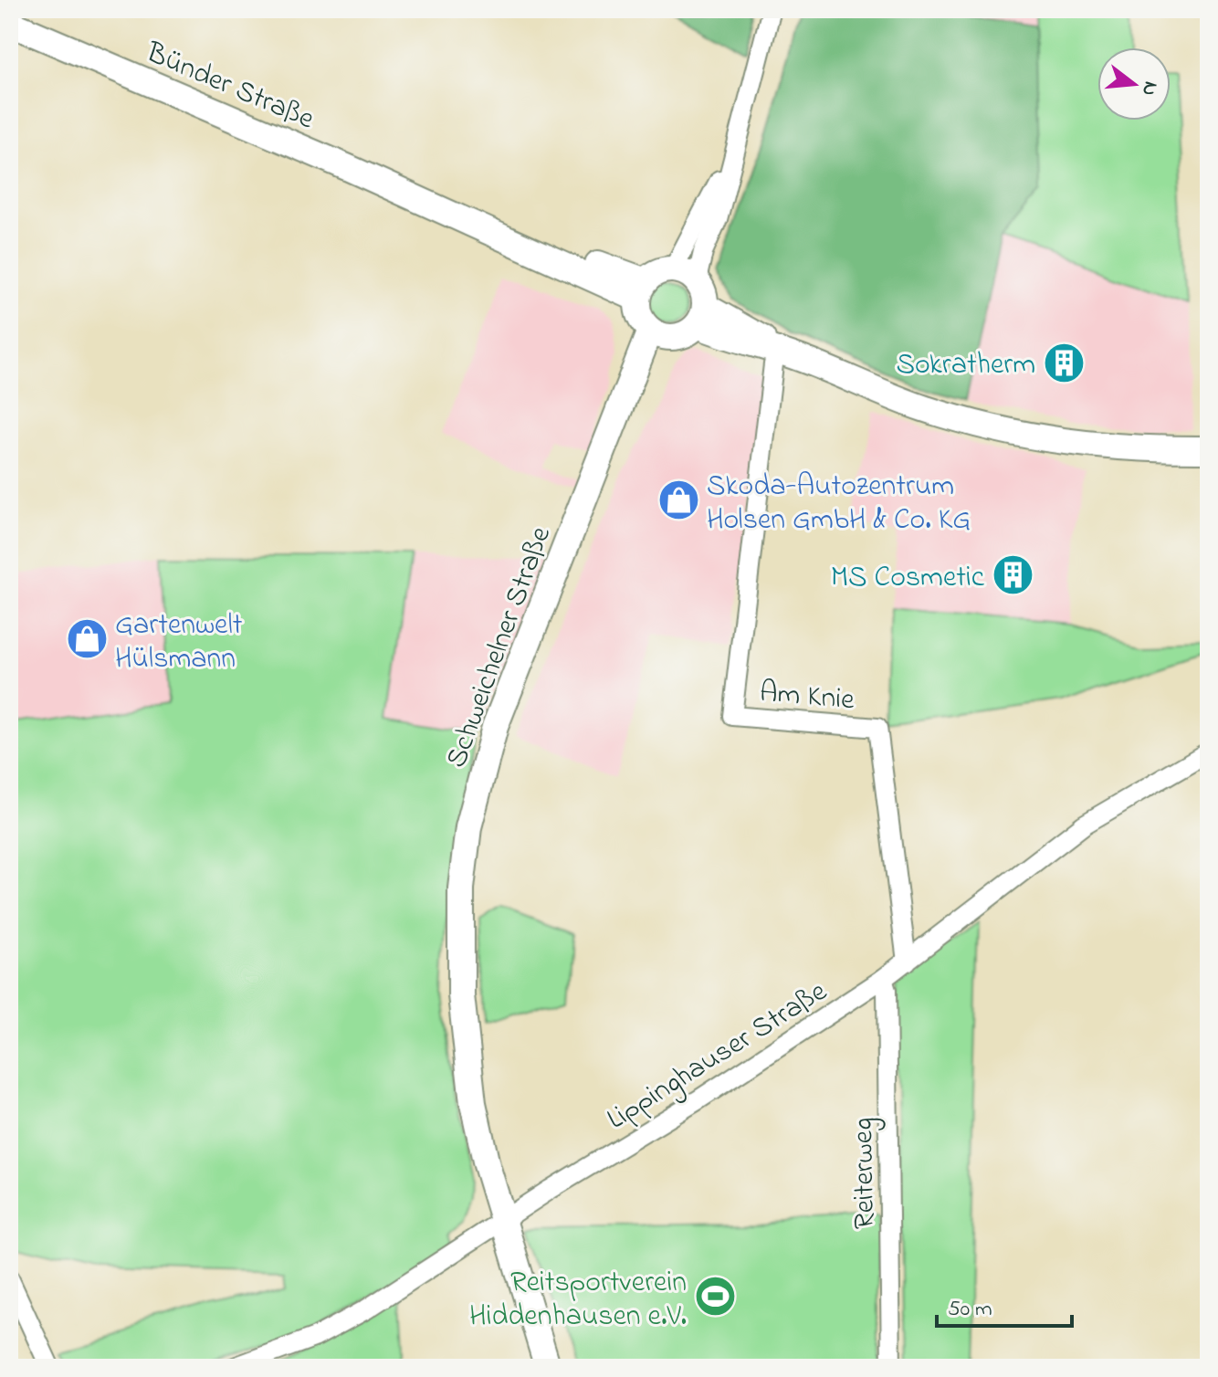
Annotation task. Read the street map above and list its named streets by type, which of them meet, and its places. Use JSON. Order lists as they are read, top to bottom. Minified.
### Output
{"streets":{"main road":["Bünder Straße","Schweichelner Straße"],"street":["Am Knie","Lippinghauser Straße","Reiterweg"]},"crossings":[["Bünder Straße","Schweichelner Straße"],["Schweichelner Straße","Lippinghauser Straße"],["Am Knie","Lippinghauser Straße"],["Lippinghauser Straße","Reiterweg"]],"places":{"building":["Sokratherm","MS Cosmetic"],"shop":["Skoda-Autozentrum Holsen GmbH & Co. KG","Gartenwelt Hülsmann"],"sports":["Reitsportverein Hiddenhausen e.V."]},"scale_bar":"50 m","north":"right"}
